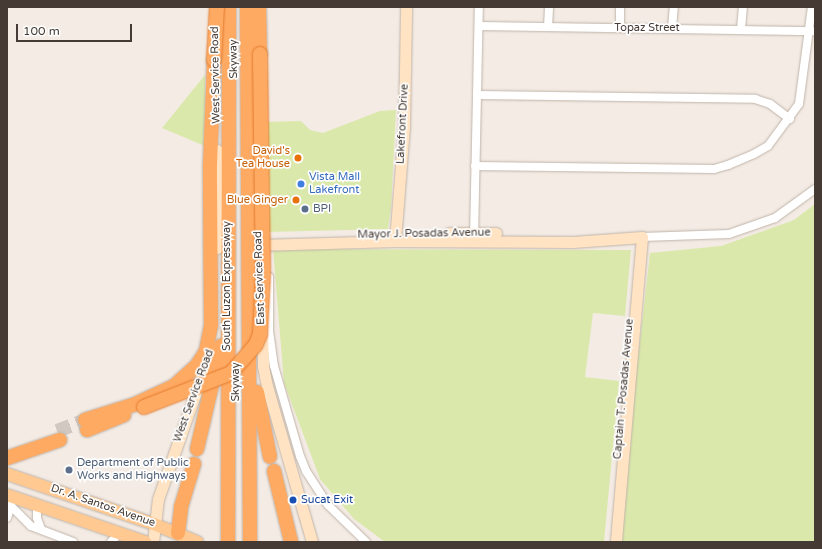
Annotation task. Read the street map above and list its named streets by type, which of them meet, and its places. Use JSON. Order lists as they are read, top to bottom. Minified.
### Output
{"streets":{"highway":["Skyway","South Luzon Expressway"],"main road":["Dr. A. Santos Avenue"],"street":["Topaz Street","West Service Road","Lakefront Drive","Mayor J. Posadas Avenue","East Service Road","Captain T. Posadas Avenue"]},"crossings":[["West Service Road","Dr. A. Santos Avenue"],["Lakefront Drive","Mayor J. Posadas Avenue"],["Mayor J. Posadas Avenue","East Service Road"],["Mayor J. Posadas Avenue","Captain T. Posadas Avenue"]],"places":["David's Tea House","Vista Mall Lakefront","Blue Ginger","BPI","Department of Public Works and Highways","Sucat Exit"],"scale_bar":"100 m"}
